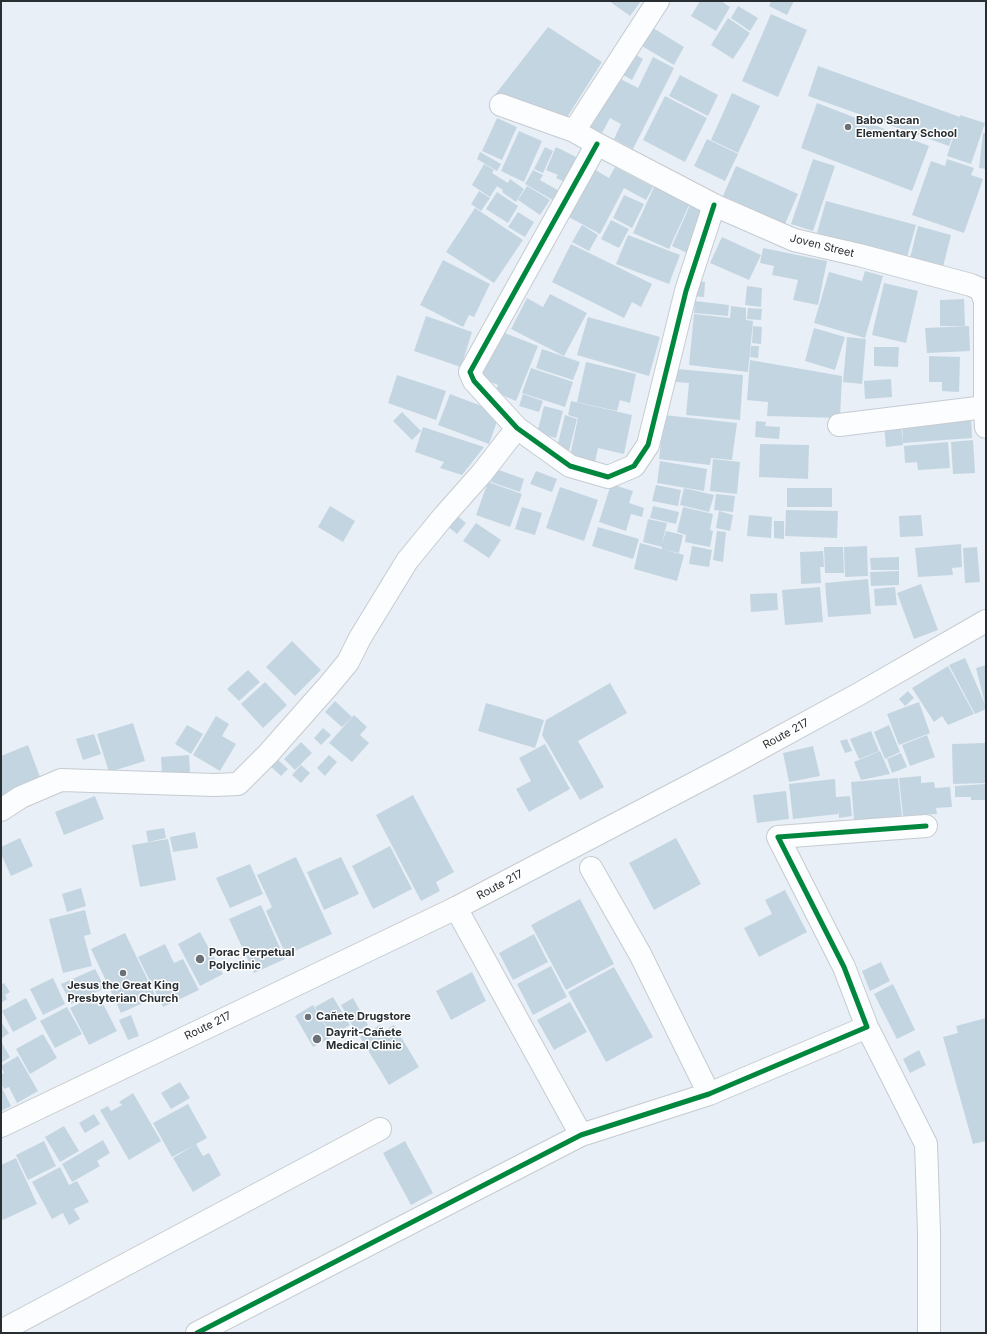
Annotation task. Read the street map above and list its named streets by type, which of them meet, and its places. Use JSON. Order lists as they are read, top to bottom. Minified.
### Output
{"streets":{"street":["Joven Street","Route 217"]},"places":["Babo Sacan Elementary School","Porac Perpetual Polyclinic","Jesus the Great King Presbyterian Church","Cañete Drugstore","Dayrit-Cañete Medical Clinic"]}
